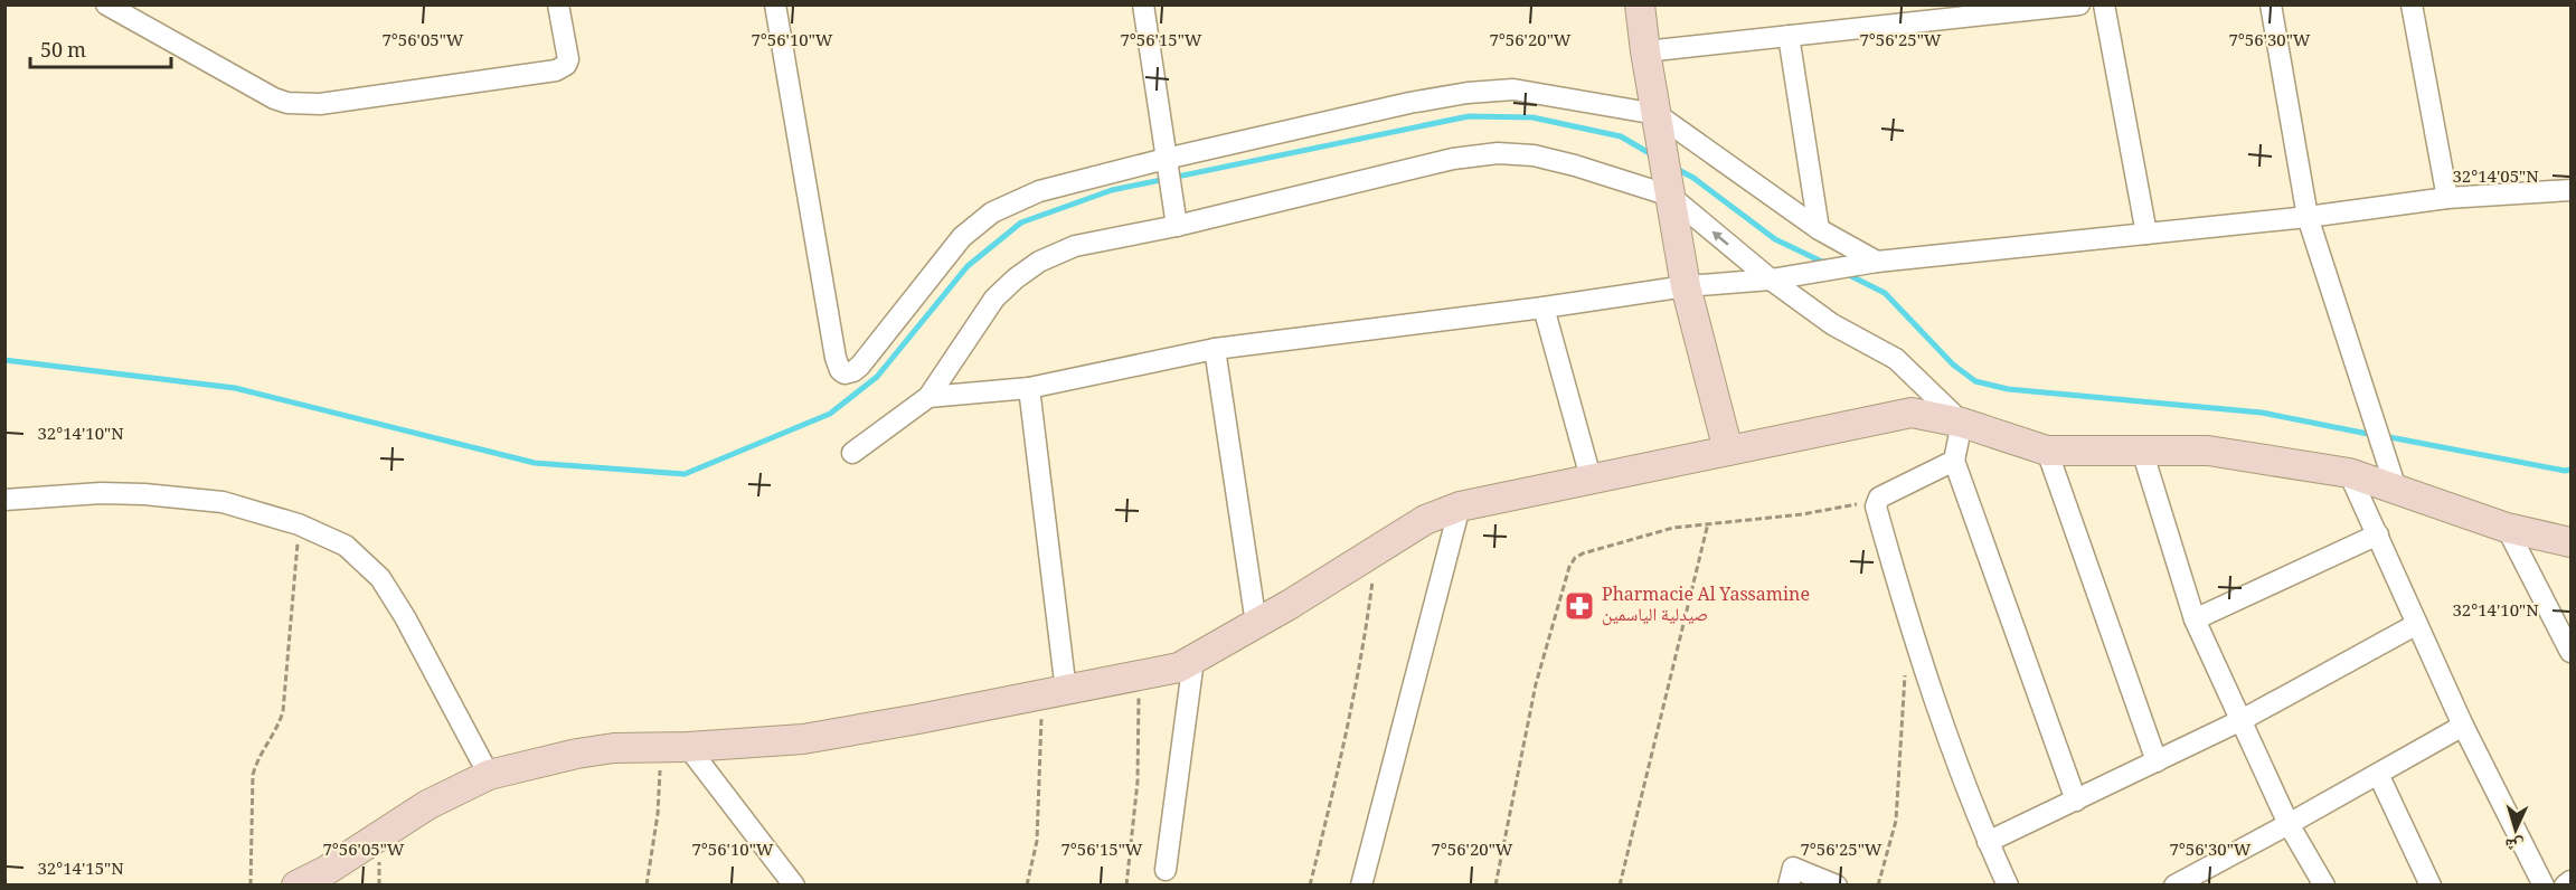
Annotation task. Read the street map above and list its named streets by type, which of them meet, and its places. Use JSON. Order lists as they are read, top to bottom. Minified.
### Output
{"places":{"pharmacy":["Pharmacie Al Yassamine صيدلية الياسمين"]},"scale_bar":"50 m","north":"bottom","coordinates":["7°56'05\"W","7°56'10\"W","7°56'15\"W","7°56'20\"W","7°56'25\"W","7°56'30\"W","32°14'05\"N","32°14'10\"N","32°14'15\"N"]}
